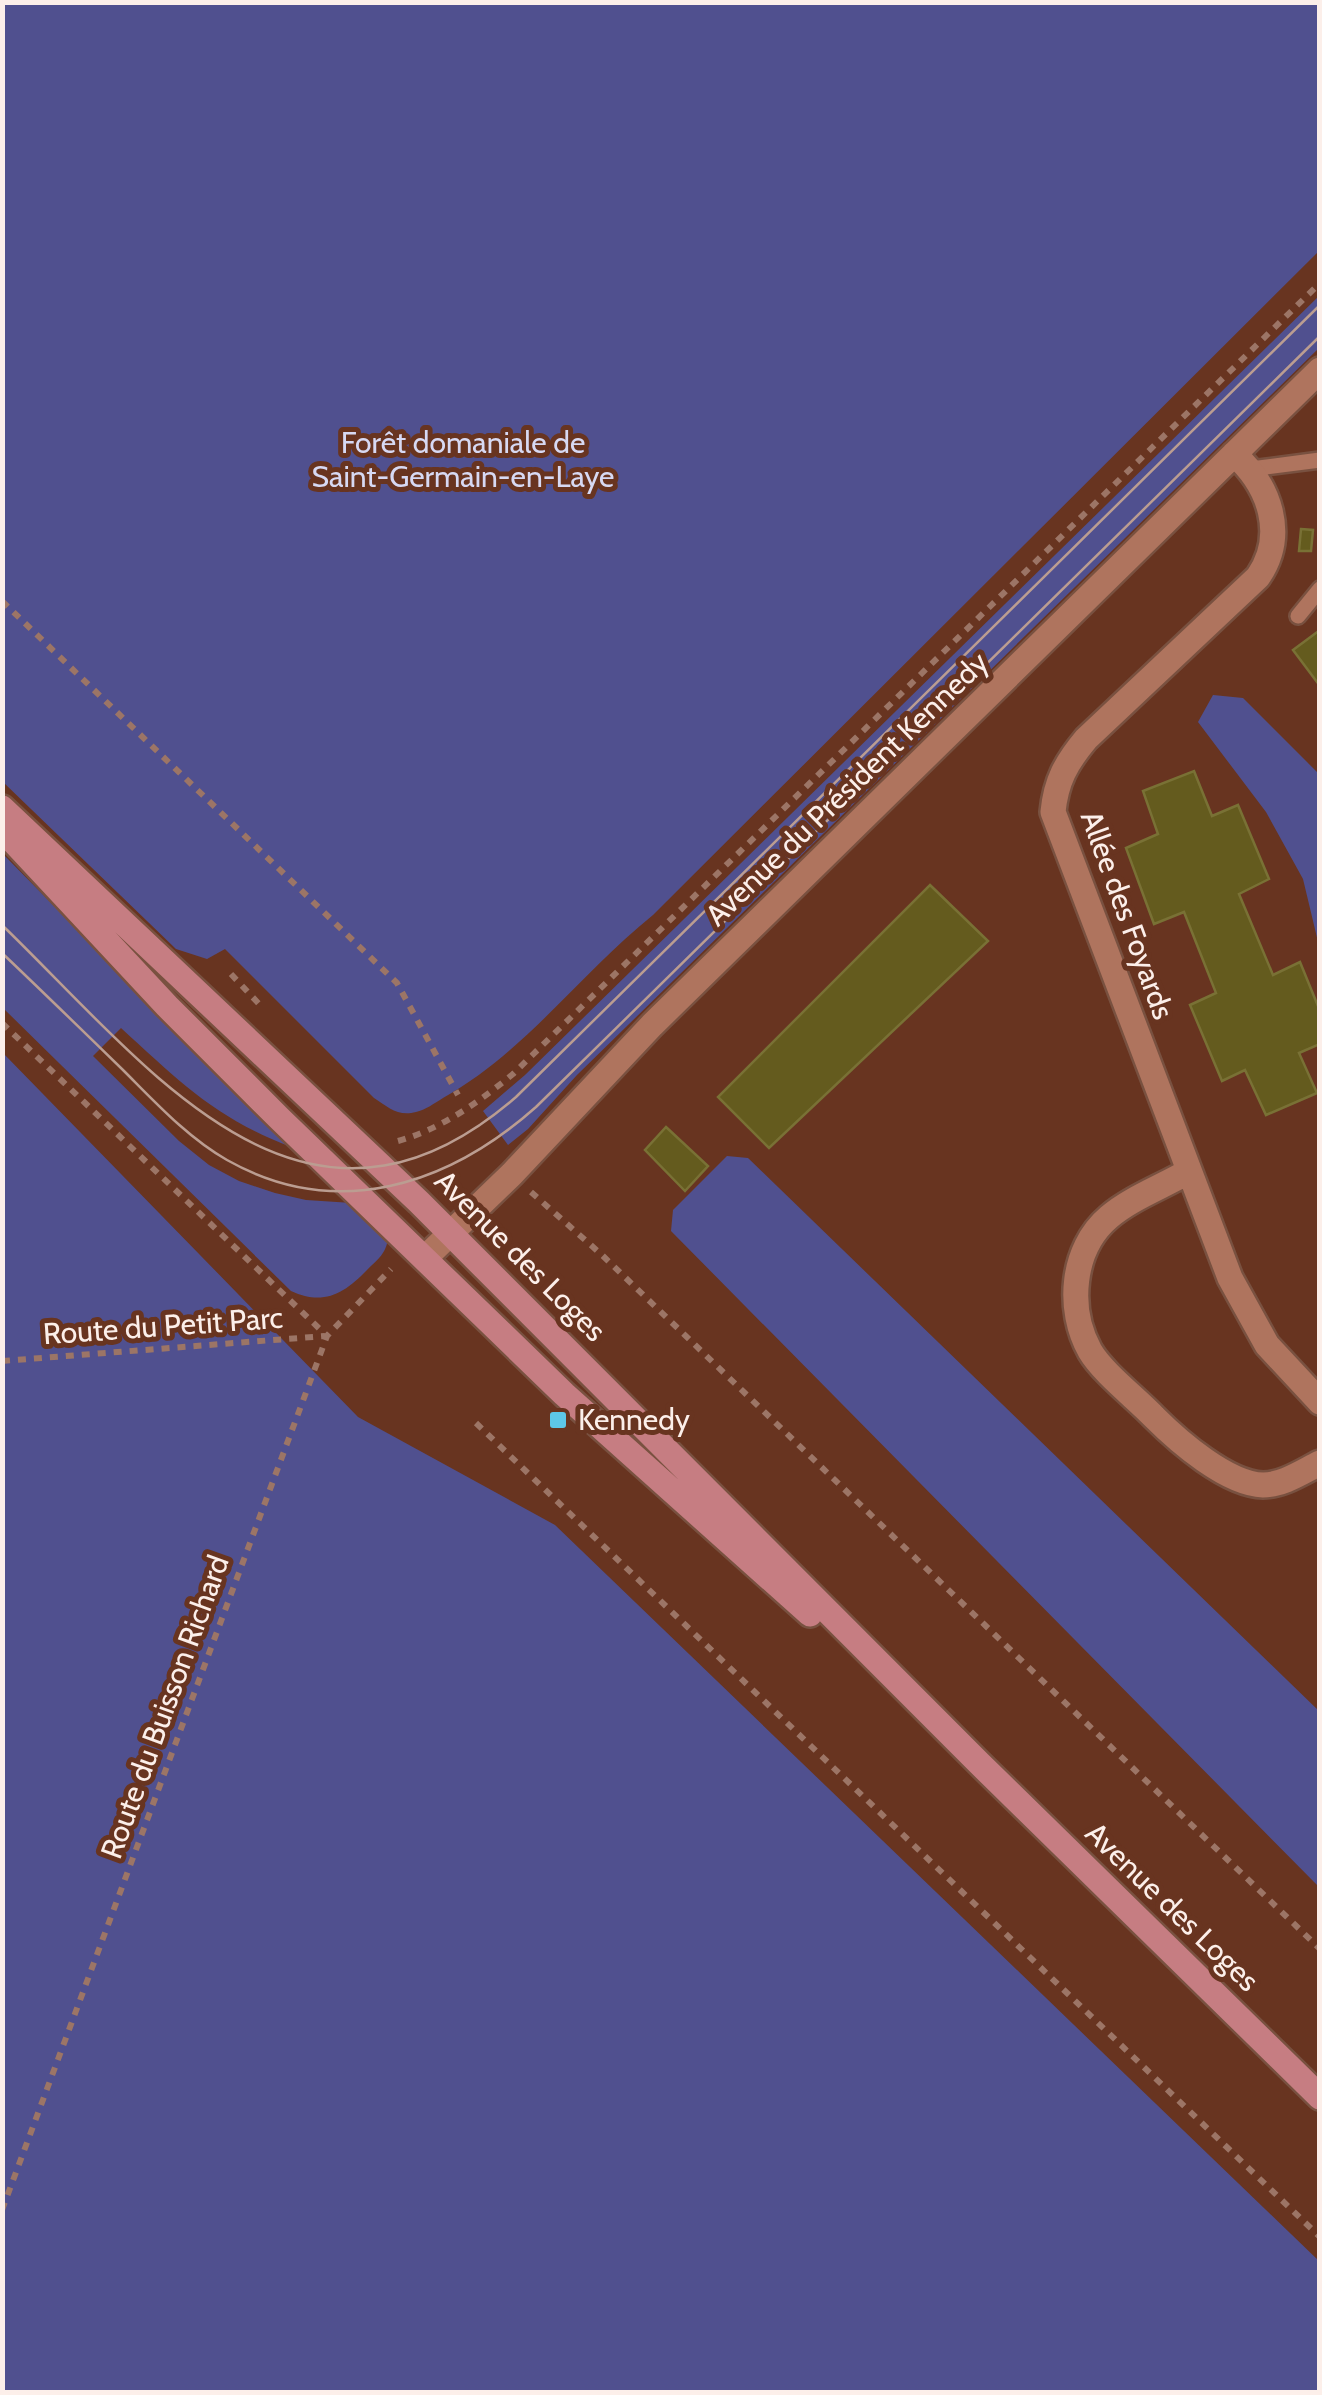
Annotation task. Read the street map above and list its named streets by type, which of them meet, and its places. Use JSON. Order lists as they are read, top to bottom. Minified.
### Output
{"streets":{"main road":["Avenue des Loges"],"street":["Avenue du Président Kennedy","Allée des Foyards"],"path":["Route du Petit Parc","Route du Buisson Richard"]},"crossings":[["Avenue du Président Kennedy","Allée des Foyards"],["Avenue du Président Kennedy","Avenue des Loges"],["Avenue du Président Kennedy","Route du Buisson Richard"],["Avenue des Loges","Route du Buisson Richard"],["Route du Petit Parc","Route du Buisson Richard"]],"parks":["Forêt domaniale de Saint-Germain-en-Laye"],"places":{"transit":["Kennedy"]}}
